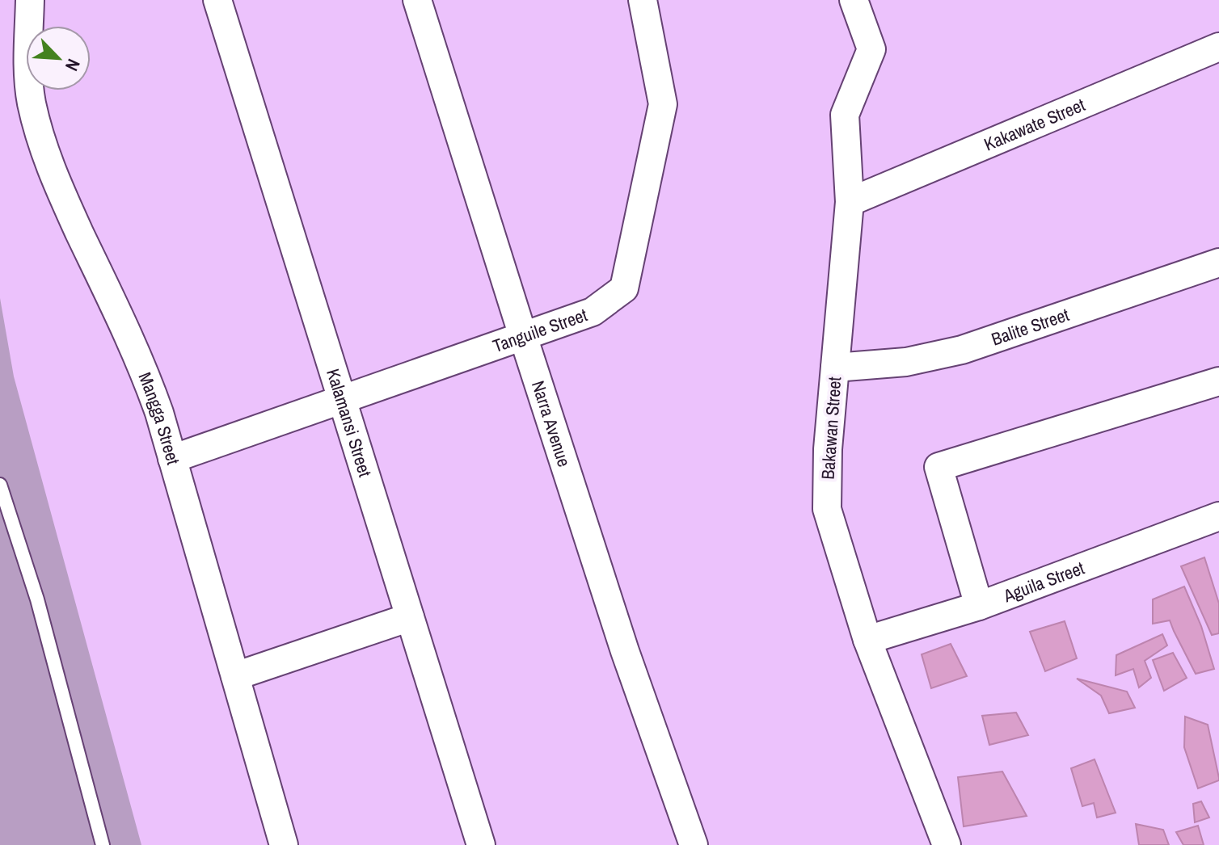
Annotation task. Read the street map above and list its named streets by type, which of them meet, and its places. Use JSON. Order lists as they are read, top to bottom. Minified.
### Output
{"streets":{"street":["Kakawate Street","Balite Street","Tanguile Street","Mangga Street","Kalamansi Street","Narra Avenue","Bakawan Street","Aguila Street"]},"crossings":[["Kakawate Street","Bakawan Street"],["Balite Street","Bakawan Street"],["Tanguile Street","Mangga Street"],["Tanguile Street","Kalamansi Street"],["Tanguile Street","Narra Avenue"],["Bakawan Street","Aguila Street"]],"north":"bottom right"}
